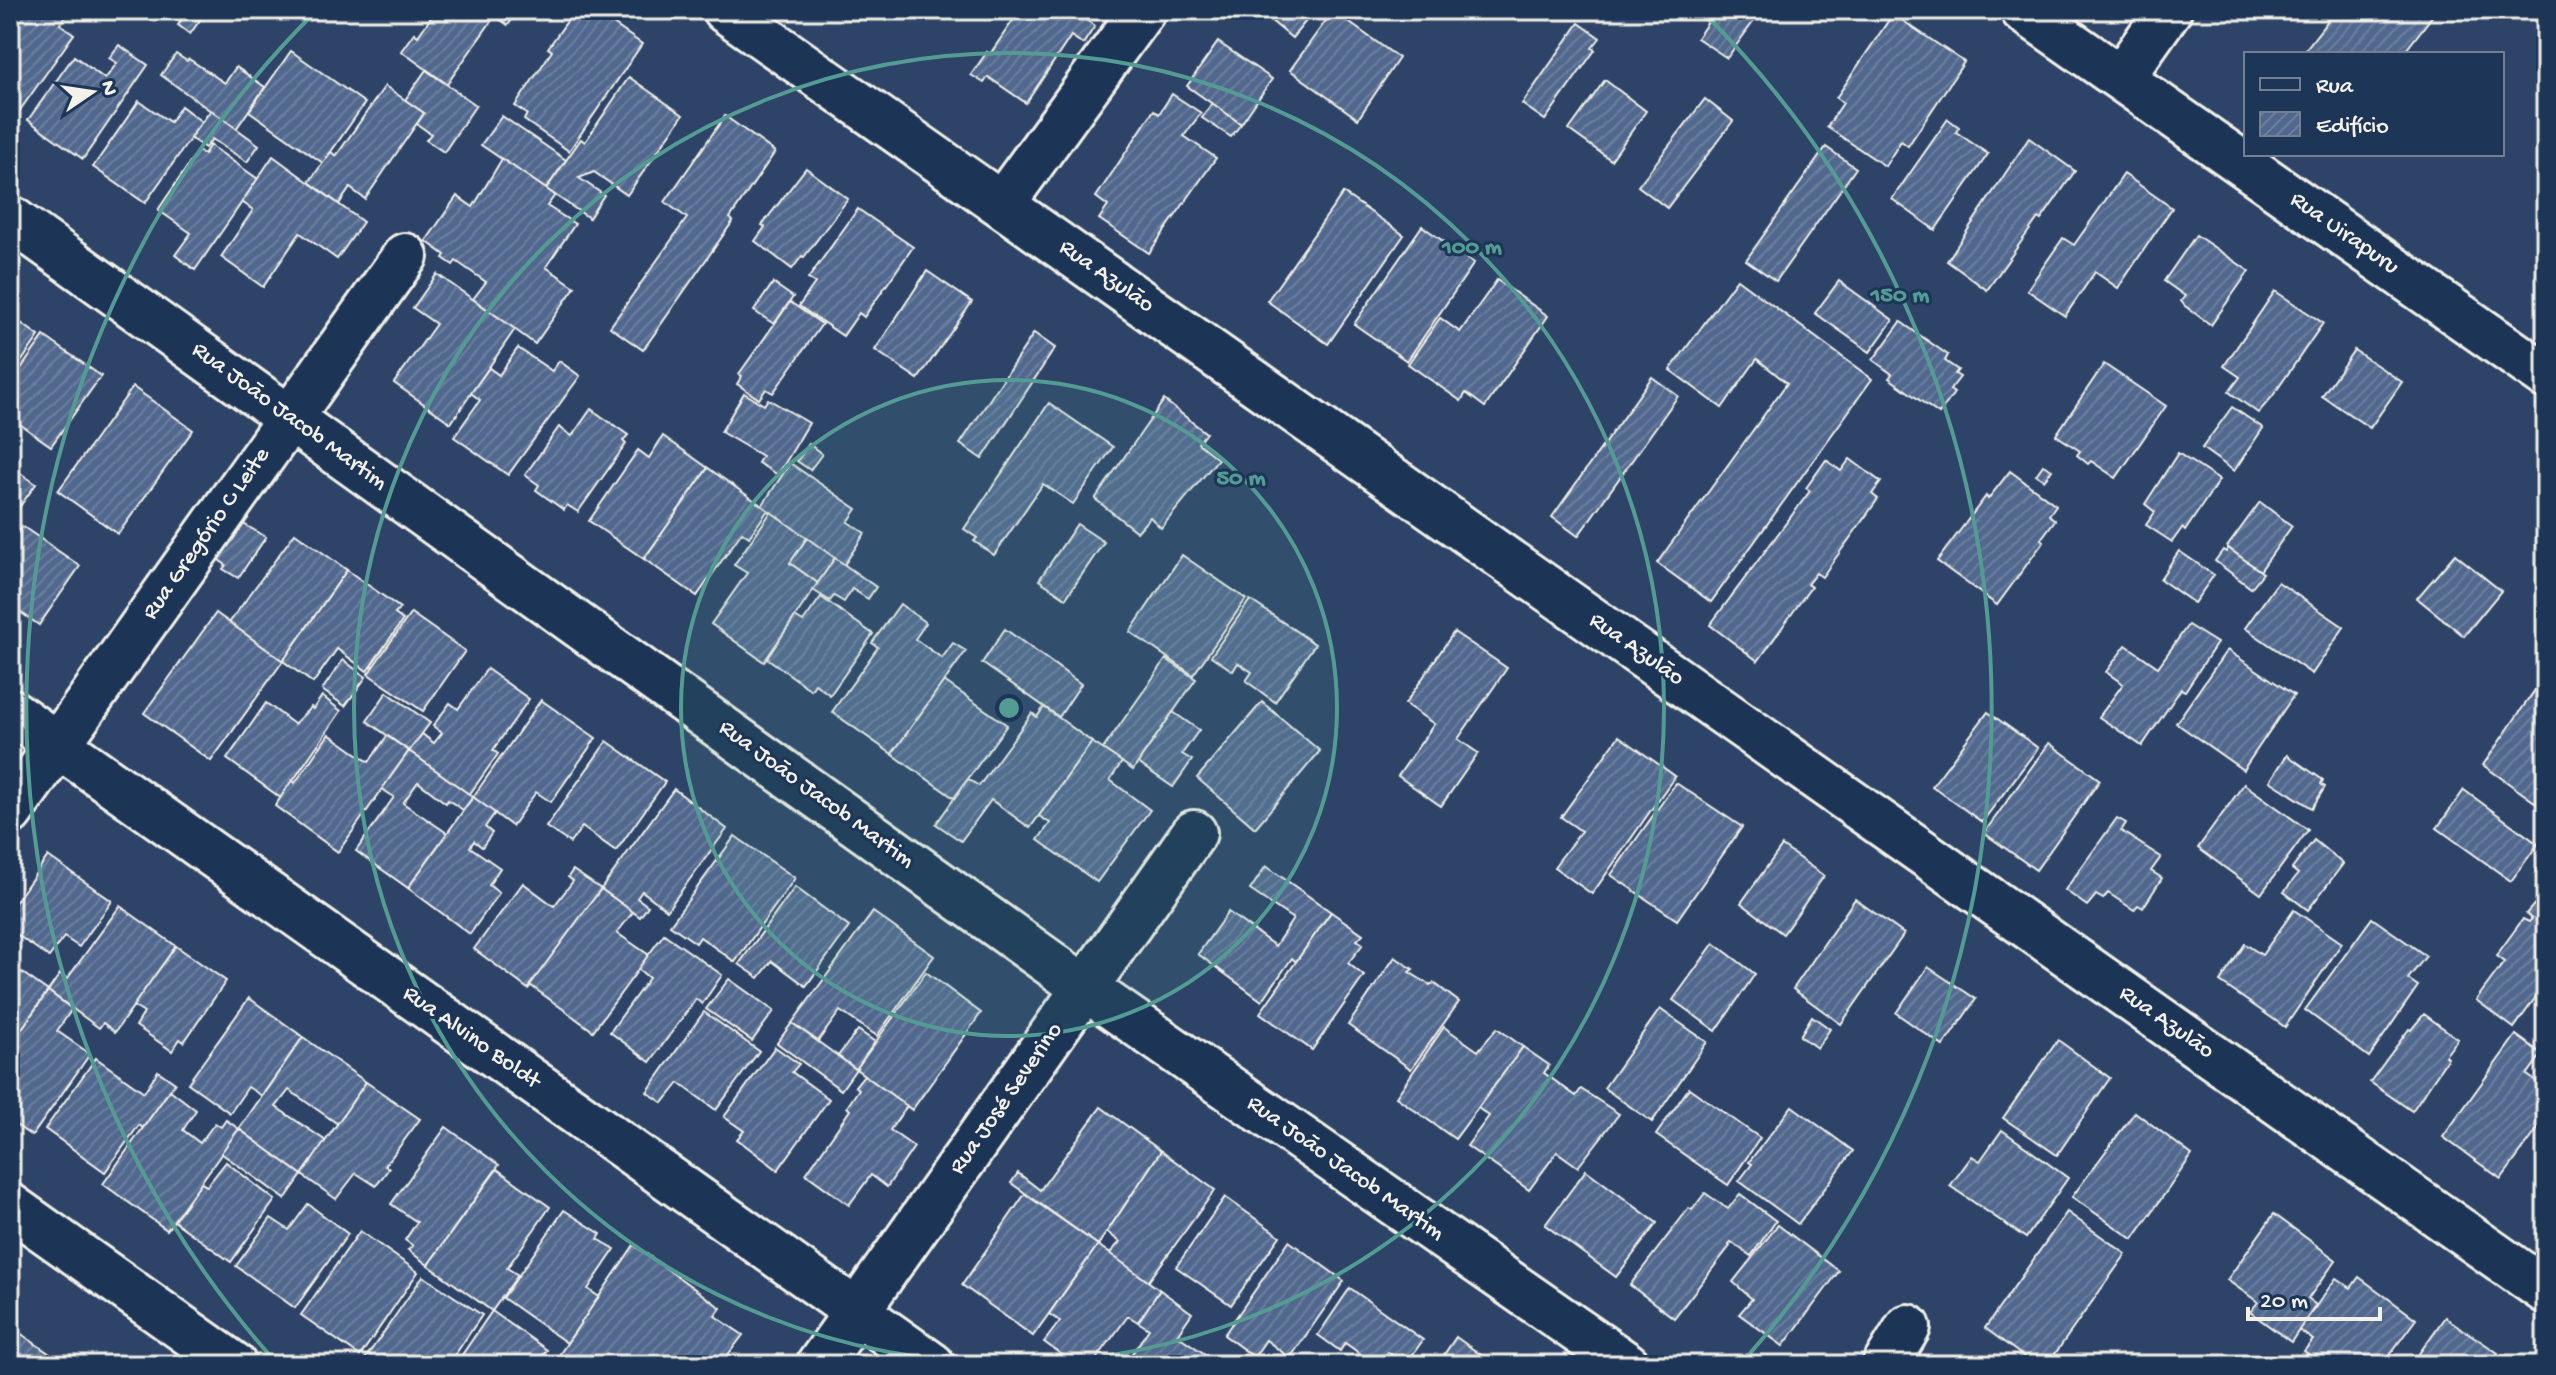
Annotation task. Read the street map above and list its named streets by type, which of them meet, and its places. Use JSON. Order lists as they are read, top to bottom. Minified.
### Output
{"streets":{"street":["Rua Uirapuru","Rua Azulão","Rua João Jacob Martim","Rua Gregório C Leite","Rua Alvino Boldt","Rua José Severino"]},"crossings":[["Rua João Jacob Martim","Rua Gregório C Leite"],["Rua João Jacob Martim","Rua José Severino"],["Rua Gregório C Leite","Rua Alvino Boldt"],["Rua Alvino Boldt","Rua José Severino"]],"legend":["Rua","Edifício"],"scale_bar":"20 m","north":"right","rings":["100 m","150 m","50 m"]}
